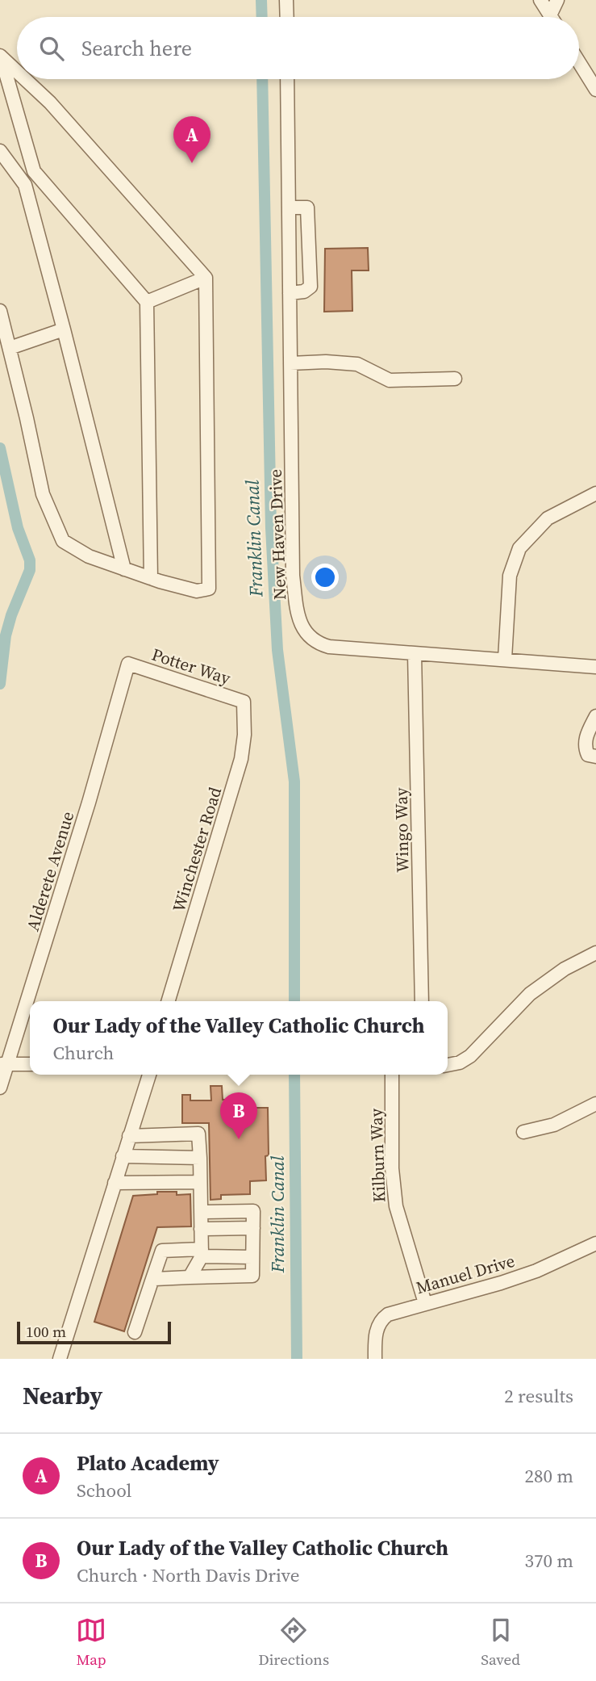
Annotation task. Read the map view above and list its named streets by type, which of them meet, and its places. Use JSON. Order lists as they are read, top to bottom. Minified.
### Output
{"streets":{"street":["New Haven Drive","Potter Way","Wingo Way","Winchester Road","Alderete Avenue","Kilburn Way","Manuel Drive"]},"crossings":[["New Haven Drive","Wingo Way"],["Potter Way","Winchester Road"],["Potter Way","Alderete Avenue"],["Kilburn Way","Manuel Drive"]],"water":["Franklin Canal"],"scale_bar":"100 m","page":{"search":"Search here","pins":["A","B"],"popup":["Our Lady of the Valley Catholic Church","Church"],"scale":"100 m","heading":["Nearby","2 results"],"list":[{"mark":"A","name":"Plato Academy","note":"School","value":"280 m"},{"mark":"B","name":"Our Lady of the Valley Catholic Church","note":"Church · North Davis Drive","value":"370 m"}],"nav":["Map","Directions","Saved"]}}
